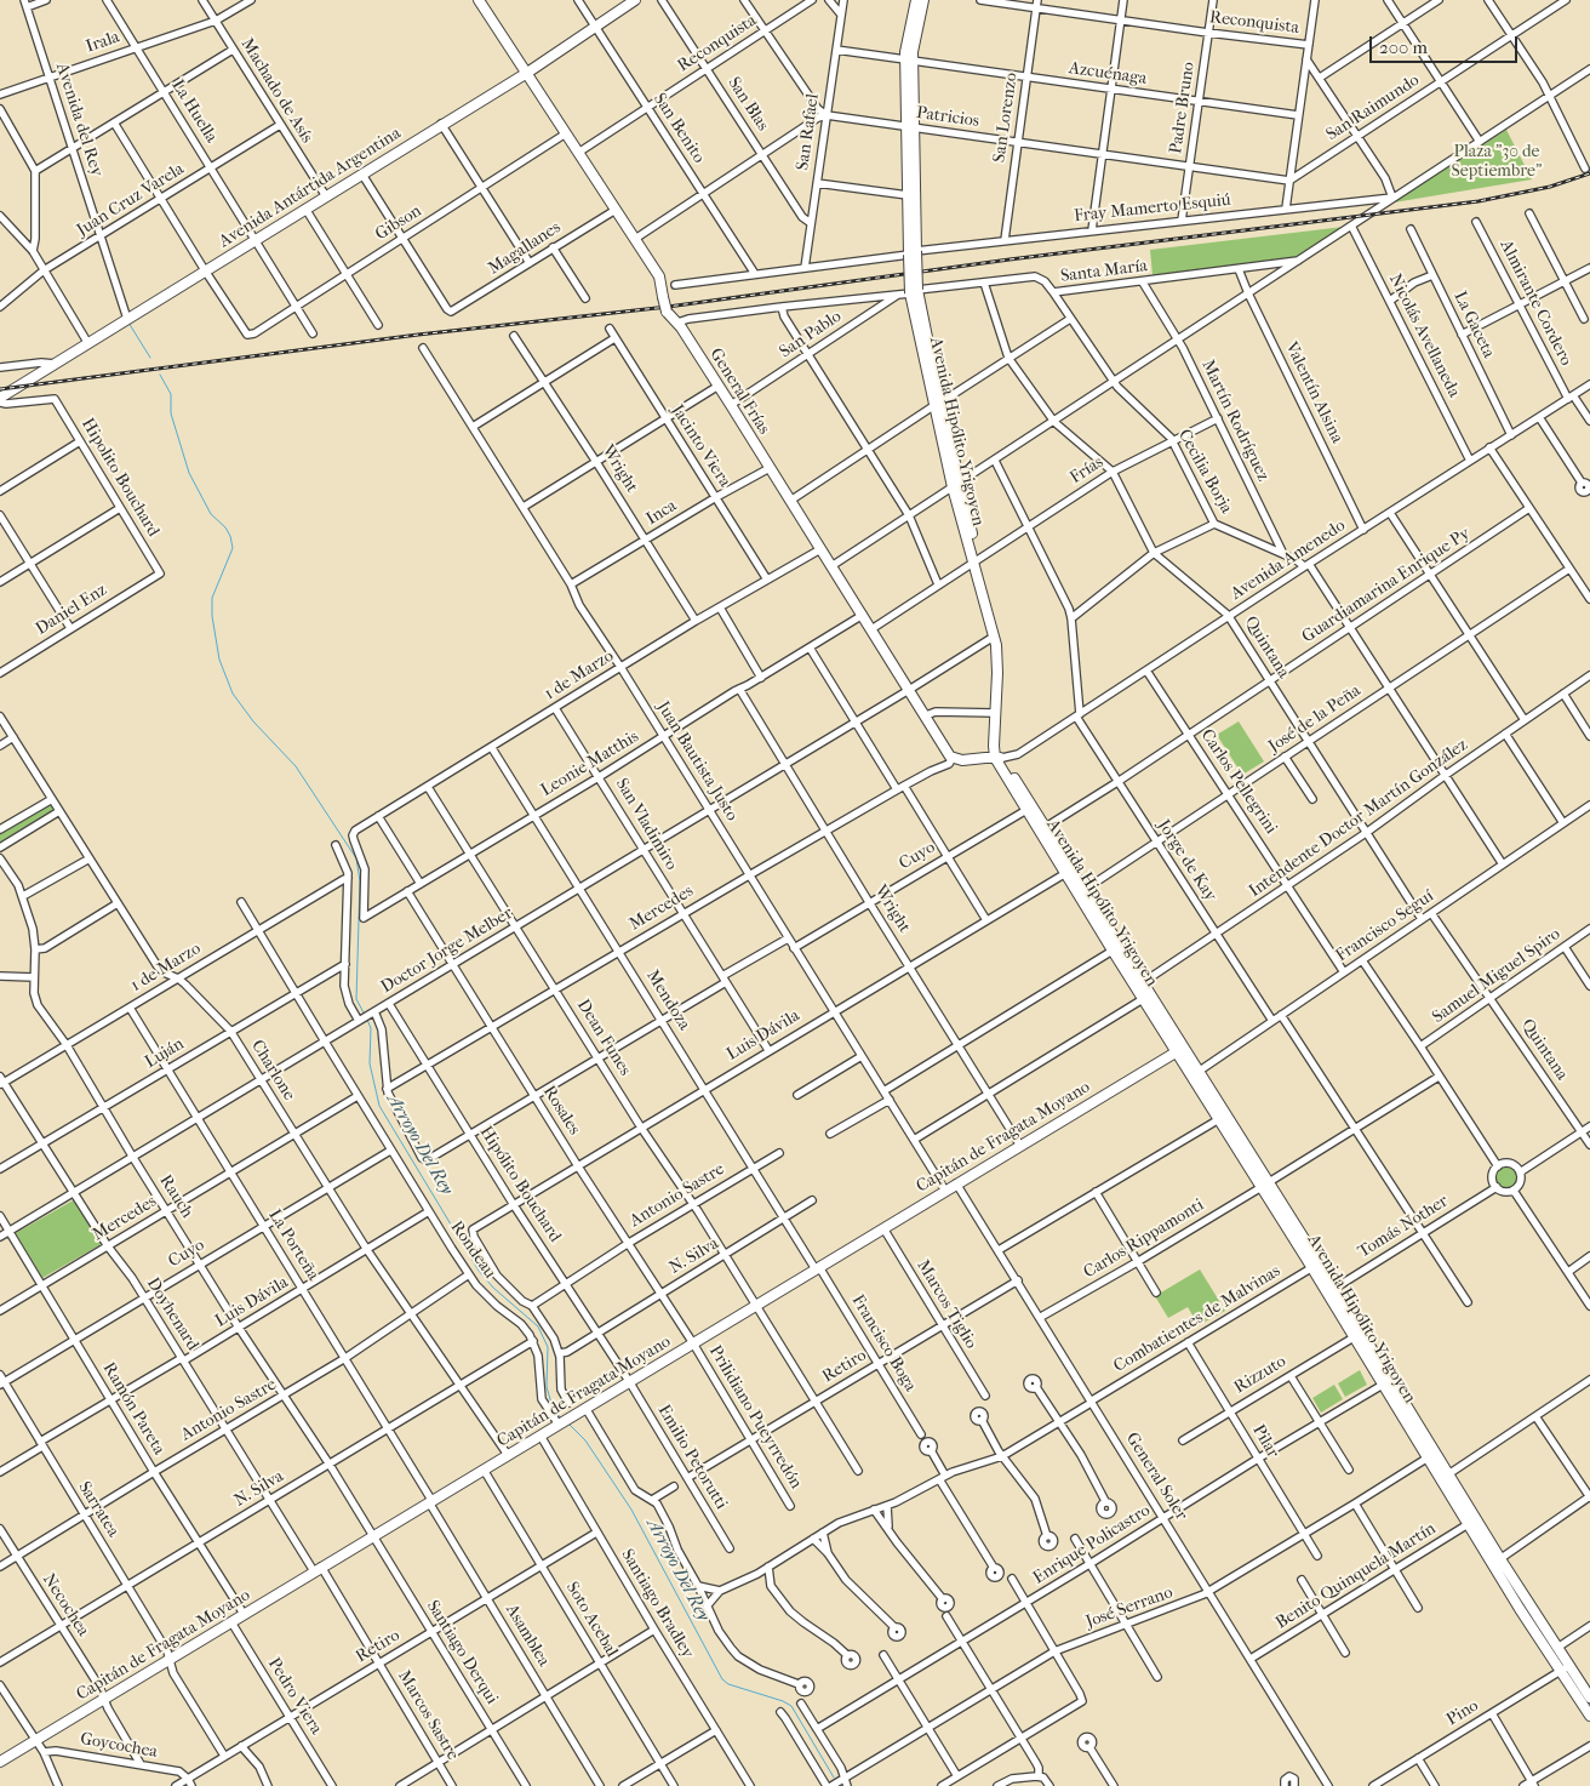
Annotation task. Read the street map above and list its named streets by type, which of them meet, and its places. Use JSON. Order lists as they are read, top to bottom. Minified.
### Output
{"streets":{"main road":["Avenida Antártida Argentina","General Frías","Avenida Hipólito Yrigoyen","Capitán de Fragata Moyano"],"street":["Reconquista","Irala","Azcuénaga","Machado de Asís","San Blas","Padre Bruno","San Raimundo","La Huella","Patricios","San Lorenzo","Avenida del Rey","San Benito","San Rafael","Juan Cruz Varela","Fray Mamerto Esquiú","Gibson","Magallanes","Santa María","Almirante Cordero","La Gaceta","San Pablo","Nicolás Avellaneda","Valentín Alsina","Martín Rodríguez","Jacinto Viera","Wright","Frías","Cecilia Borja","Hipolito Bouchard","Inca","Avenida Amenedo","Guardiamarina Enrique Py","Daniel Enz","Quintana","1 de Marzo","José de la Peña","Juan Bautista Justo","Leonie Matthis","Carlos Pellegrini","Intendente Doctor Martín González","San Vladimiro","Cuyo","Jorge de Kay","Mercedes","Francisco Seguí","Doctor Jorge Melber","Samuel Miguel Spiro","Mendoza","Luis Dávila","Dean Funes","Luján","Charlone","Rosales","Hipólito Bouchard","Antonio Sastre","Rauch","Tomás Nother","Carlos Rippamonti","La Porteña","Rondeau","N. Silva","Marcos Tiglio","Doyhenard","Combatientes de Malvinas","Francisco Boga","Retiro","Rizzuto","Ramón Pareta","Prilidiano Pueyrredón","Pilar","Emilio Petorutti","General Soler","Sarratea","Enrique Policastro","Benito Quinquela Martín","Santiago Bradley","Necochea","José Serrano","Soto Acebal","Asamblea","Santiago Derqui","Pedro Viera","Pino","Marcos Sastre","Goycochea"]},"crossings":[["Reconquista","San Blas"],["Reconquista","Padre Bruno"],["Reconquista","San Lorenzo"],["Reconquista","San Benito"],["Reconquista","General Frías"],["Irala","Machado de Asís"],["Irala","La Huella"],["Irala","Avenida del Rey"],["Azcuénaga","Padre Bruno"],["Azcuénaga","San Lorenzo"],["Azcuénaga","San Rafael"],["Azcuénaga","Avenida Hipólito Yrigoyen"],["Machado de Asís","Avenida Antártida Argentina"],["Machado de Asís","Juan Cruz Varela"],["San Blas","San Rafael"],["Padre Bruno","Patricios"],["Padre Bruno","Fray Mamerto Esquiú"],["San Raimundo","Patricios"],["La Huella","Avenida Antártida Argentina"],["La Huella","Juan Cruz Varela"],["Patricios","San Lorenzo"],["Patricios","San Rafael"],["Patricios","Avenida Hipólito Yrigoyen"],["San Lorenzo","Fray Mamerto Esquiú"],["Avenida del Rey","Avenida Antártida Argentina"],["Avenida del Rey","Juan Cruz Varela"],["San Benito","Avenida Antártida Argentina"],["San Benito","Fray Mamerto Esquiú"],["San Rafael","Fray Mamerto Esquiú"],["Avenida Antártida Argentina","Gibson"],["Avenida Antártida Argentina","General Frías"],["Avenida Antártida Argentina","Hipolito Bouchard"],["Fray Mamerto Esquiú","Avenida Hipólito Yrigoyen"],["Gibson","Magallanes"],["Gibson","General Frías"],["Magallanes","General Frías"],["Santa María","Valentín Alsina"],["Santa María","Martín Rodríguez"],["Santa María","Avenida Hipólito Yrigoyen"],["Santa María","Cecilia Borja"],["Almirante Cordero","Avenida Amenedo"],["La Gaceta","Avenida Amenedo"],["San Pablo","General Frías"],["Nicolás Avellaneda","Avenida Amenedo"],["General Frías","Frías"],["General Frías","Inca"],["General Frías","1 de Marzo"],["General Frías","Leonie Matthis"],["General Frías","Mercedes"],["General Frías","Doctor Jorge Melber"],["Valentín Alsina","Avenida Amenedo"],["Martín Rodríguez","Frías"],["Martín Rodríguez","Cecilia Borja"],["Avenida Hipólito Yrigoyen","Frías"],["Avenida Hipólito Yrigoyen","Avenida Amenedo"],["Avenida Hipólito Yrigoyen","Guardiamarina Enrique Py"],["Avenida Hipólito Yrigoyen","José de la Peña"],["Avenida Hipólito Yrigoyen","Intendente Doctor Martín González"],["Avenida Hipólito Yrigoyen","Cuyo"],["Avenida Hipólito Yrigoyen","Francisco Seguí"],["Avenida Hipólito Yrigoyen","Doctor Jorge Melber"],["Avenida Hipólito Yrigoyen","Luis Dávila"],["Avenida Hipólito Yrigoyen","Capitán de Fragata Moyano"],["Avenida Hipólito Yrigoyen","Tomás Nother"],["Avenida Hipólito Yrigoyen","Carlos Rippamonti"],["Avenida Hipólito Yrigoyen","Combatientes de Malvinas"],["Avenida Hipólito Yrigoyen","Rizzuto"],["Avenida Hipólito Yrigoyen","Enrique Policastro"],["Avenida Hipólito Yrigoyen","Benito Quinquela Martín"],["Avenida Hipólito Yrigoyen","José Serrano"],["Avenida Hipólito Yrigoyen","Pino"],["Jacinto Viera","Inca"],["Jacinto Viera","1 de Marzo"],["Wright","Inca"],["Wright","1 de Marzo"],["Wright","Leonie Matthis"],["Wright","Cuyo"],["Wright","Mercedes"],["Wright","Doctor Jorge Melber"],["Wright","Luis Dávila"],["Wright","Capitán de Fragata Moyano"],["Frías","Cecilia Borja"],["Frías","Quintana"],["Frías","Jorge de Kay"],["Hipolito Bouchard","Daniel Enz"],["Inca","Juan Bautista Justo"],["Avenida Amenedo","Quintana"],["Avenida Amenedo","Carlos Pellegrini"],["Avenida Amenedo","Jorge de Kay"],["Guardiamarina Enrique Py","Quintana"],["Guardiamarina Enrique Py","Carlos Pellegrini"],["Guardiamarina Enrique Py","Jorge de Kay"],["Quintana","José de la Peña"],["Quintana","Intendente Doctor Martín González"],["Quintana","Francisco Seguí"],["Quintana","Samuel Miguel Spiro"],["1 de Marzo","Juan Bautista Justo"],["1 de Marzo","Leonie Matthis"],["1 de Marzo","San Vladimiro"],["1 de Marzo","Mendoza"],["1 de Marzo","Dean Funes"],["1 de Marzo","Charlone"],["1 de Marzo","Rauch"],["1 de Marzo","La Porteña"],["1 de Marzo","Rondeau"],["1 de Marzo","Doyhenard"],["José de la Peña","Carlos Pellegrini"],["José de la Peña","Jorge de Kay"],["Juan Bautista Justo","Leonie Matthis"],["Juan Bautista Justo","Cuyo"],["Juan Bautista Justo","Mercedes"],["Juan Bautista Justo","Doctor Jorge Melber"],["Juan Bautista Justo","Luis Dávila"],["Juan Bautista Justo","Capitán de Fragata Moyano"],["Leonie Matthis","San Vladimiro"],["Leonie Matthis","Mendoza"],["Leonie Matthis","Dean Funes"],["Leonie Matthis","Rosales"],["Carlos Pellegrini","Intendente Doctor Martín González"],["Carlos Pellegrini","Francisco Seguí"],["Intendente Doctor Martín González","Jorge de Kay"],["San Vladimiro","Mercedes"],["San Vladimiro","Doctor Jorge Melber"],["San Vladimiro","Luis Dávila"],["Cuyo","Charlone"],["Cuyo","Rauch"],["Cuyo","La Porteña"],["Cuyo","Rondeau"],["Cuyo","Doyhenard"],["Cuyo","Ramón Pareta"],["Cuyo","Sarratea"],["Jorge de Kay","Francisco Seguí"],["Mercedes","Mendoza"],["Mercedes","Dean Funes"],["Mercedes","Charlone"],["Mercedes","Rosales"],["Mercedes","Hipólito Bouchard"],["Mercedes","Rauch"],["Mercedes","La Porteña"],["Mercedes","Rondeau"],["Mercedes","Doyhenard"],["Mercedes","Ramón Pareta"],["Doctor Jorge Melber","Mendoza"],["Doctor Jorge Melber","Dean Funes"],["Doctor Jorge Melber","Charlone"],["Doctor Jorge Melber","Rosales"],["Doctor Jorge Melber","Hipólito Bouchard"],["Doctor Jorge Melber","Rauch"],["Doctor Jorge Melber","La Porteña"],["Doctor Jorge Melber","Rondeau"],["Doctor Jorge Melber","Doyhenard"],["Doctor Jorge Melber","Ramón Pareta"],["Mendoza","Luis Dávila"],["Mendoza","Capitán de Fragata Moyano"],["Mendoza","Antonio Sastre"],["Mendoza","N. Silva"],["Mendoza","Francisco Boga"],["Luis Dávila","Dean Funes"],["Luis Dávila","Charlone"],["Luis Dávila","Rosales"],["Luis Dávila","Hipólito Bouchard"],["Luis Dávila","Antonio Sastre"],["Luis Dávila","Rauch"],["Luis Dávila","La Porteña"],["Luis Dávila","Rondeau"],["Luis Dávila","Doyhenard"],["Luis Dávila","Ramón Pareta"],["Luis Dávila","Sarratea"],["Dean Funes","Capitán de Fragata Moyano"],["Dean Funes","Antonio Sastre"],["Dean Funes","N. Silva"],["Dean Funes","Retiro"],["Luján","Charlone"],["Luján","Rauch"],["Luján","La Porteña"],["Luján","Rondeau"],["Luján","Doyhenard"],["Charlone","Capitán de Fragata Moyano"],["Charlone","Antonio Sastre"],["Charlone","N. Silva"],["Rosales","Capitán de Fragata Moyano"],["Rosales","Antonio Sastre"],["Rosales","N. Silva"],["Rosales","Prilidiano Pueyrredón"],["Capitán de Fragata Moyano","Hipólito Bouchard"],["Capitán de Fragata Moyano","Rauch"],["Capitán de Fragata Moyano","La Porteña"],["Capitán de Fragata Moyano","Rondeau"],["Capitán de Fragata Moyano","Marcos Tiglio"],["Capitán de Fragata Moyano","Doyhenard"],["Capitán de Fragata Moyano","Francisco Boga"],["Capitán de Fragata Moyano","Ramón Pareta"],["Capitán de Fragata Moyano","Prilidiano Pueyrredón"],["Capitán de Fragata Moyano","Emilio Petorutti"],["Capitán de Fragata Moyano","General Soler"],["Capitán de Fragata Moyano","Sarratea"],["Capitán de Fragata Moyano","Santiago Bradley"],["Capitán de Fragata Moyano","Necochea"],["Capitán de Fragata Moyano","Soto Acebal"],["Capitán de Fragata Moyano","Asamblea"],["Capitán de Fragata Moyano","Santiago Derqui"],["Capitán de Fragata Moyano","Pedro Viera"],["Capitán de Fragata Moyano","Marcos Sastre"],["Hipólito Bouchard","Antonio Sastre"],["Hipólito Bouchard","N. Silva"],["Hipólito Bouchard","Emilio Petorutti"],["Antonio Sastre","Rauch"],["Antonio Sastre","La Porteña"],["Antonio Sastre","Rondeau"],["Antonio Sastre","Doyhenard"],["Antonio Sastre","Ramón Pareta"],["Antonio Sastre","Sarratea"],["Antonio Sastre","Necochea"],["Rauch","N. Silva"],["Rauch","Santiago Derqui"],["Carlos Rippamonti","General Soler"],["La Porteña","N. Silva"],["La Porteña","Asamblea"],["Rondeau","N. Silva"],["N. Silva","Doyhenard"],["N. Silva","Ramón Pareta"],["N. Silva","Sarratea"],["N. Silva","Necochea"],["Marcos Tiglio","Retiro"],["Doyhenard","Marcos Sastre"],["Combatientes de Malvinas","Pilar"],["Combatientes de Malvinas","General Soler"],["Francisco Boga","Retiro"],["Retiro","Prilidiano Pueyrredón"],["Retiro","Emilio Petorutti"],["Retiro","General Soler"],["Retiro","Santiago Bradley"],["Retiro","Soto Acebal"],["Retiro","Asamblea"],["Retiro","Santiago Derqui"],["Retiro","Pedro Viera"],["Retiro","Marcos Sastre"],["Retiro","Goycochea"],["Rizzuto","Pilar"],["Pilar","Enrique Policastro"],["Pilar","José Serrano"],["General Soler","Enrique Policastro"],["General Soler","Benito Quinquela Martín"],["General Soler","José Serrano"],["Necochea","Goycochea"]],"water":["Arroyo Del Rey"],"parks":["Plaza \"30 de Septiembre\""],"scale_bar":"200 m"}
